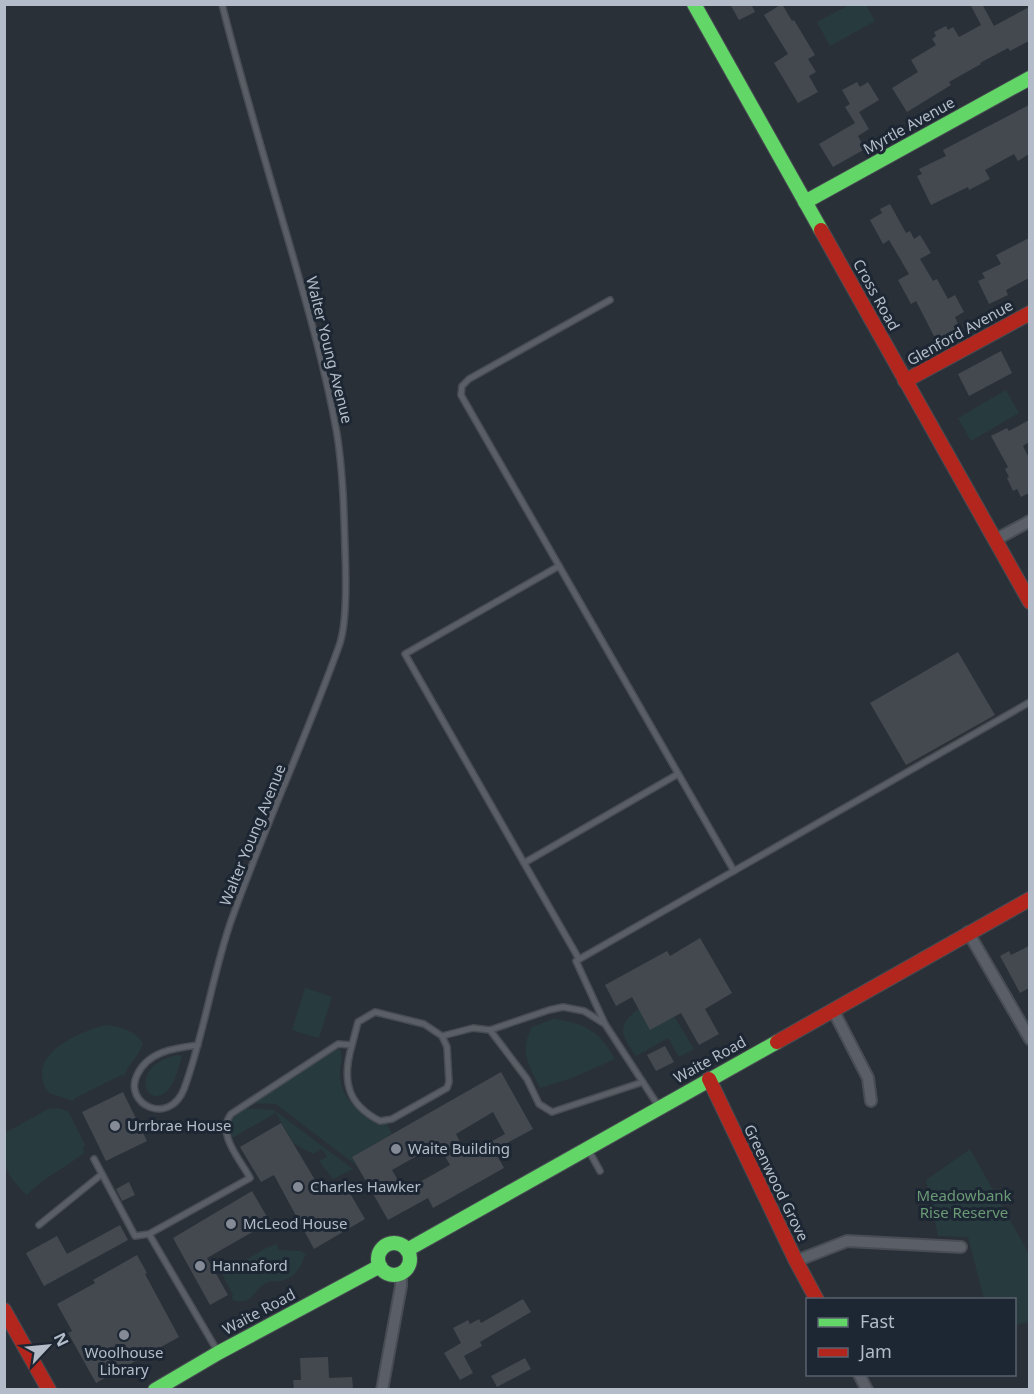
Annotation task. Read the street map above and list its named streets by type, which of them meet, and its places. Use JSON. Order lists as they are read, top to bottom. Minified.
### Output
{"streets":{"main road":["Myrtle Avenue","Cross Road","Glenford Avenue","Waite Road","Greenwood Grove"],"lane":["Walter Young Avenue"]},"crossings":[["Myrtle Avenue","Cross Road"],["Cross Road","Glenford Avenue"],["Waite Road","Greenwood Grove"]],"parks":["Meadowbank Rise Reserve"],"places":["Urrbrae House","Waite Building","Charles Hawker","McLeod House","Hannaford","Woolhouse Library"],"legend":["Fast","Jam"],"north":"top right"}
